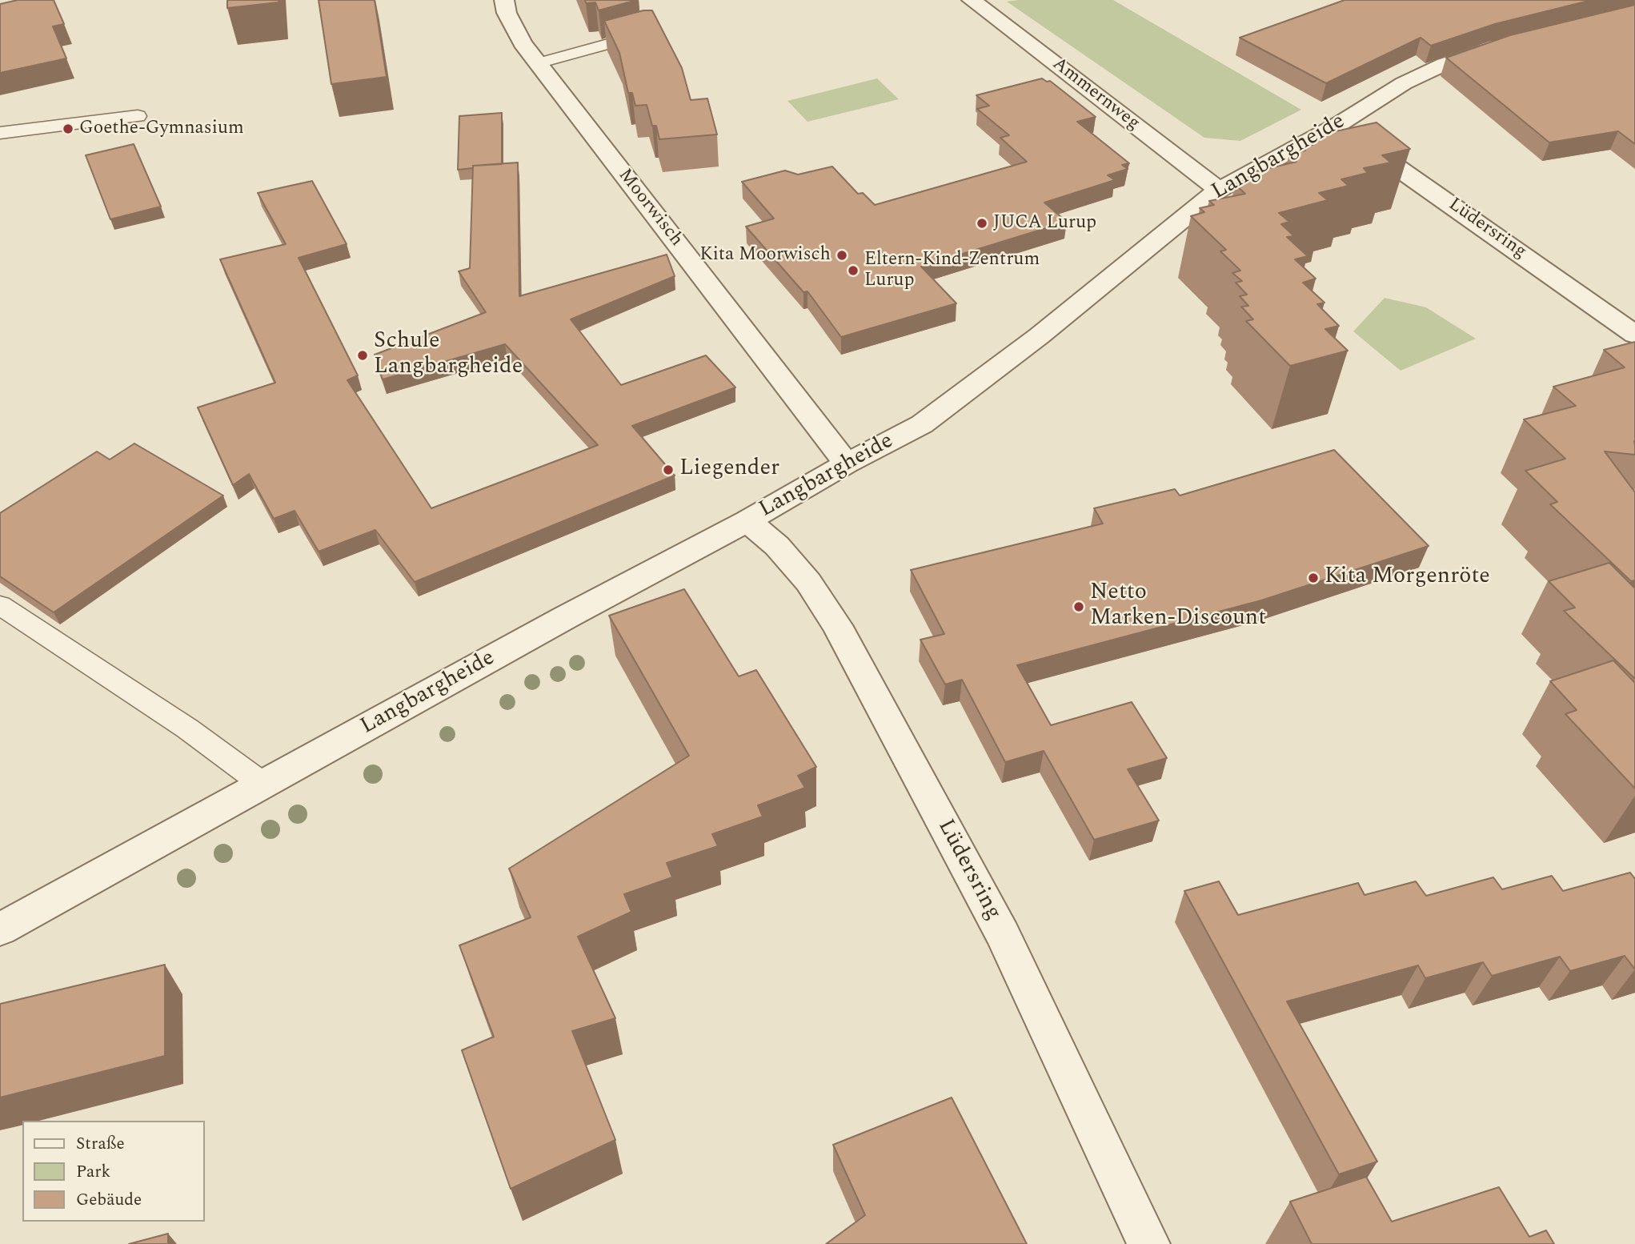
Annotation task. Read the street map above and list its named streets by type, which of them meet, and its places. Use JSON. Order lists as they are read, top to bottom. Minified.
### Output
{"streets":{"street":["Ammernweg","Langbargheide","Moorwisch","Lüdersring"]},"crossings":[["Ammernweg","Langbargheide"],["Langbargheide","Moorwisch"],["Langbargheide","Lüdersring"]],"places":["Goethe-Gymnasium","JUCA Lurup","Kita Moorwisch","Eltern-Kind-Zentrum Lurup","Schule Langbargheide","Liegender","Kita Morgenröte","Netto Marken-Discount"],"legend":["Straße","Park","Gebäude"]}
